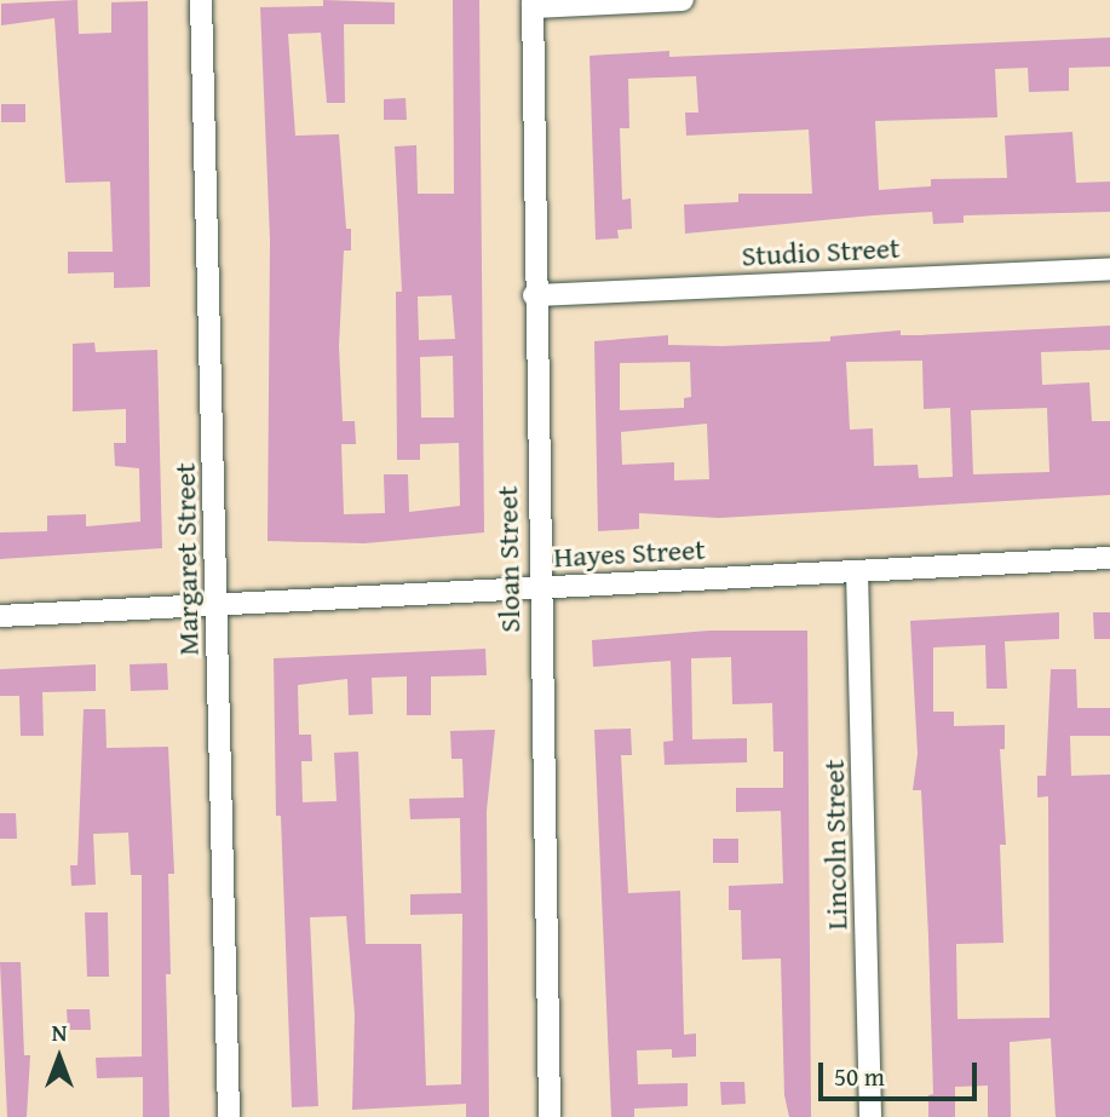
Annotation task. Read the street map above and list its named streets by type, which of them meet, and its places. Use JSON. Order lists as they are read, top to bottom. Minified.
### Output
{"streets":{"street":["Studio Street","Hayes Street","Margaret Street","Sloan Street","Lincoln Street"]},"crossings":[["Studio Street","Sloan Street"],["Hayes Street","Margaret Street"],["Hayes Street","Sloan Street"],["Hayes Street","Lincoln Street"]],"scale_bar":"50 m","north":"top"}
